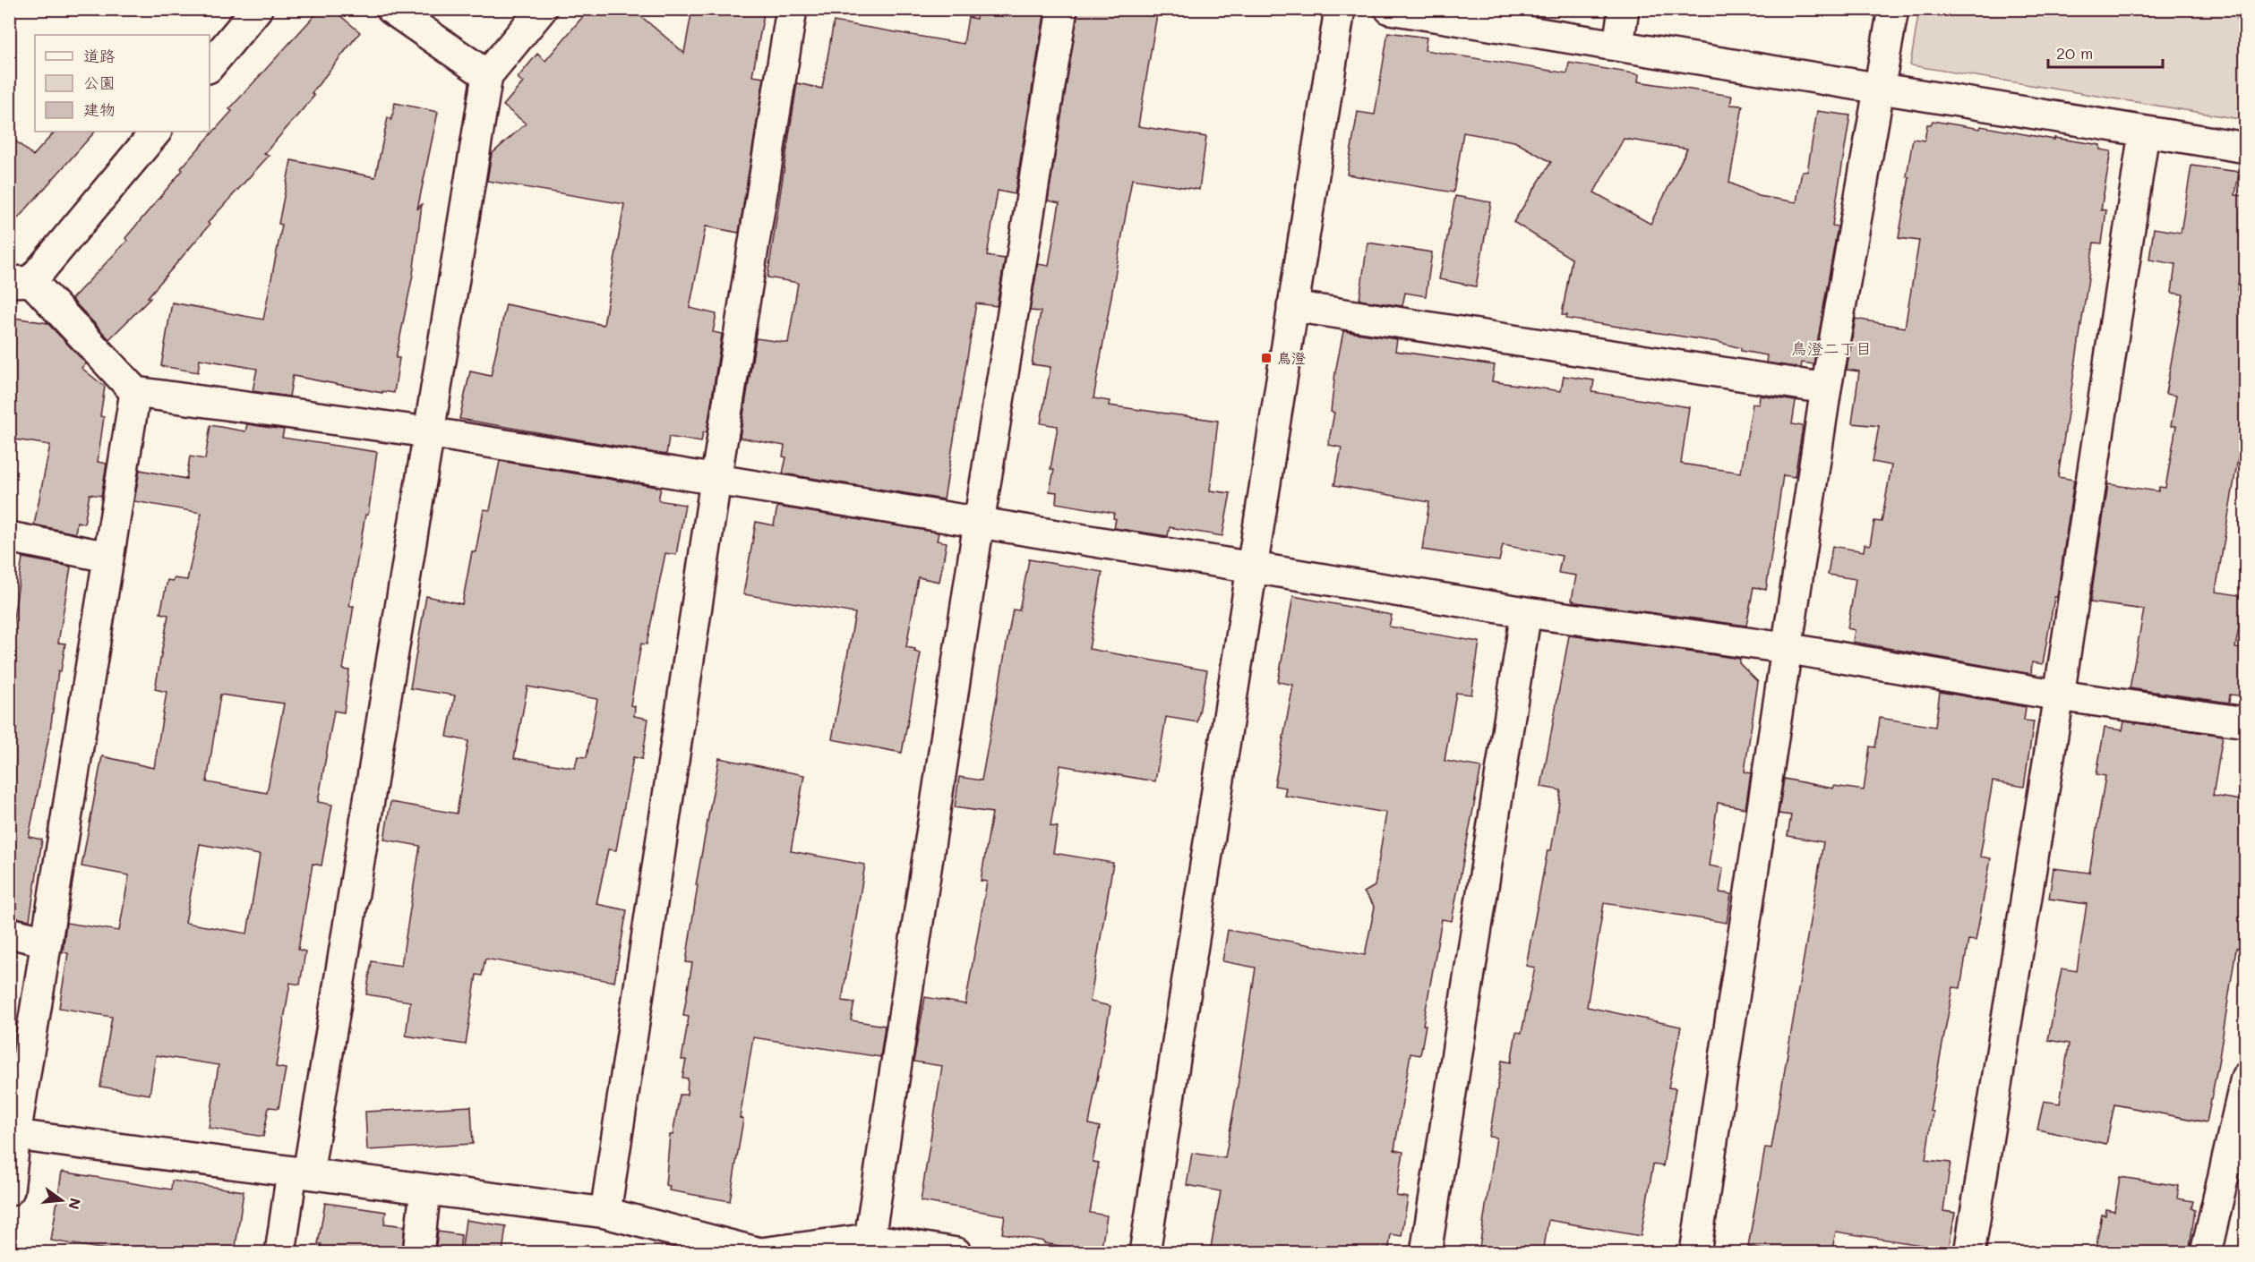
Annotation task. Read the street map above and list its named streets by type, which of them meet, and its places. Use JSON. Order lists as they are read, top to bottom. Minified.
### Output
{"districts":["鳥澄二丁目"],"places":{"transit":["鳥澄"]},"legend":["道路","公園","建物"],"scale_bar":"20 m","north":"right"}
